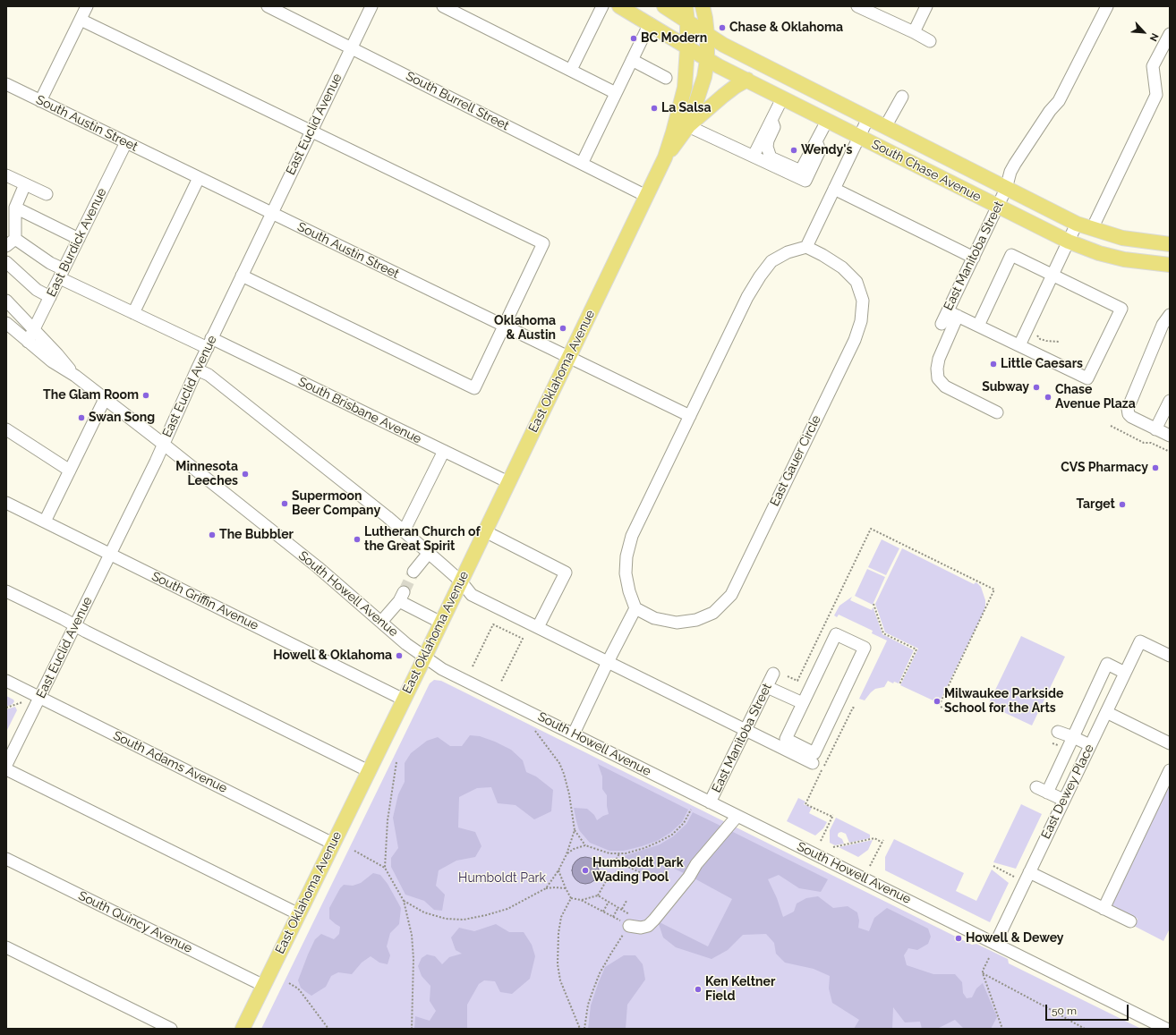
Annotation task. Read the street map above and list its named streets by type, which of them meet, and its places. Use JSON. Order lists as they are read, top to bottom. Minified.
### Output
{"streets":{"main road":["South Chase Avenue","East Oklahoma Avenue"],"street":["South Burrell Street","South Austin Street","East Euclid Avenue","East Burdick Avenue","East Manitoba Street","South Brisbane Avenue","East Gauer Circle","South Howell Avenue","South Griffin Avenue","South Adams Avenue","East Dewey Place","South Quincy Avenue"]},"crossings":[["South Burrell Street","East Euclid Avenue"],["South Burrell Street","East Oklahoma Avenue"],["South Austin Street","East Euclid Avenue"],["South Austin Street","East Burdick Avenue"],["South Austin Street","East Oklahoma Avenue"],["East Euclid Avenue","South Brisbane Avenue"],["East Euclid Avenue","South Howell Avenue"],["East Euclid Avenue","South Griffin Avenue"],["East Euclid Avenue","South Adams Avenue"],["South Chase Avenue","East Manitoba Street"],["South Chase Avenue","East Oklahoma Avenue"],["East Burdick Avenue","South Brisbane Avenue"],["East Burdick Avenue","South Howell Avenue"],["East Manitoba Street","South Howell Avenue"],["East Oklahoma Avenue","South Brisbane Avenue"],["East Oklahoma Avenue","South Howell Avenue"],["East Oklahoma Avenue","South Griffin Avenue"],["East Oklahoma Avenue","South Adams Avenue"],["East Oklahoma Avenue","South Quincy Avenue"],["South Howell Avenue","East Dewey Place"]],"parks":["Humboldt Park"],"places":["Chase & Oklahoma","BC Modern","La Salsa","Wendy's","Oklahoma & Austin","Little Caesars","Subway","The Glam Room","Chase Avenue Plaza","Swan Song","CVS Pharmacy","Minnesota Leeches","Supermoon Beer Company","Target","The Bubbler","Lutheran Church of the Great Spirit","Howell & Oklahoma","Milwaukee Parkside School for the Arts","Humboldt Park Wading Pool","Howell & Dewey","Ken Keltner Field"],"scale_bar":"50 m","north":"bottom right"}
